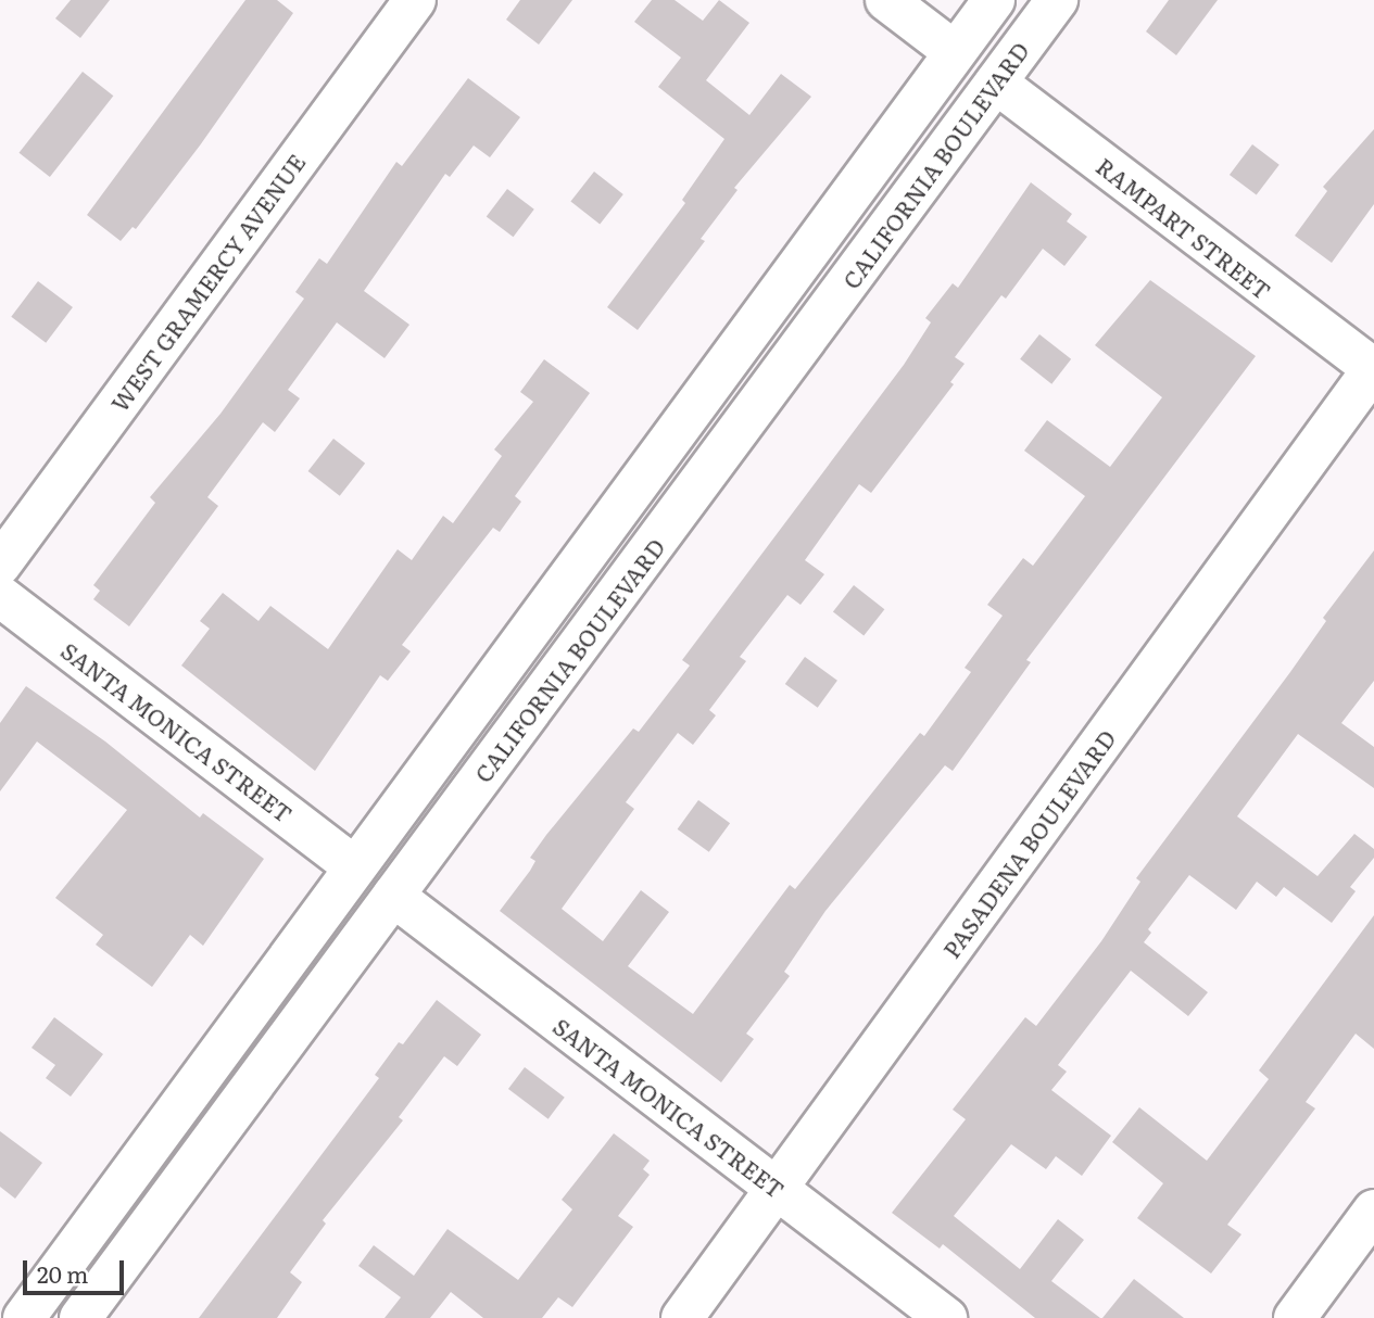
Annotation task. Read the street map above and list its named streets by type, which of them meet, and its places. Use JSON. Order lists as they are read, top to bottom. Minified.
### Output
{"streets":{"street":["CALIFORNIA BOULEVARD","RAMPART STREET","WEST GRAMERCY AVENUE","SANTA MONICA STREET","PASADENA BOULEVARD"]},"crossings":[["CALIFORNIA BOULEVARD","RAMPART STREET"],["CALIFORNIA BOULEVARD","SANTA MONICA STREET"],["RAMPART STREET","PASADENA BOULEVARD"],["SANTA MONICA STREET","PASADENA BOULEVARD"]],"scale_bar":"20 m"}
